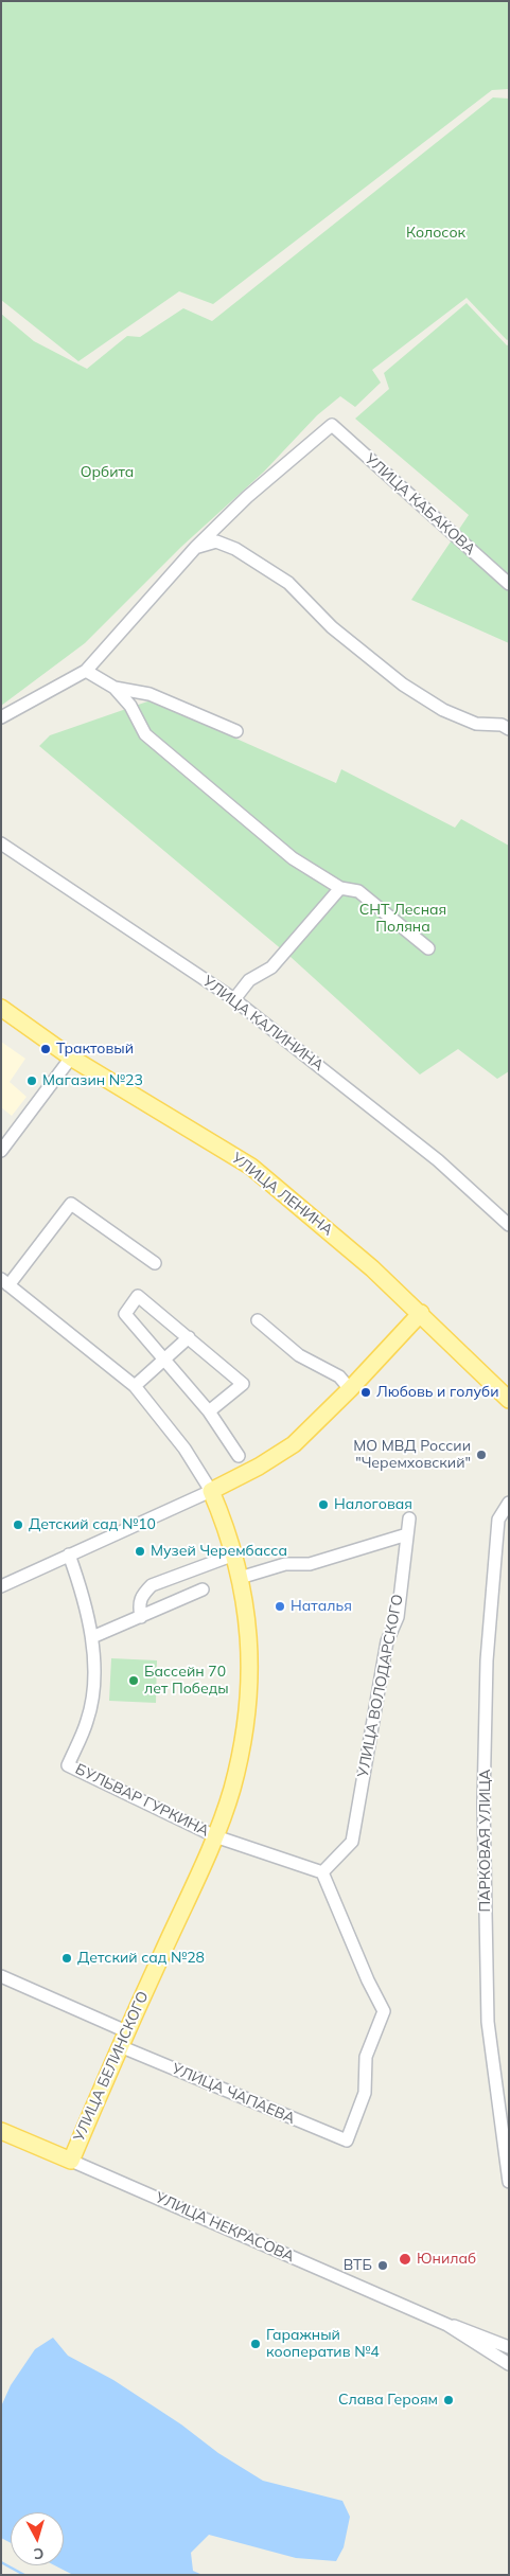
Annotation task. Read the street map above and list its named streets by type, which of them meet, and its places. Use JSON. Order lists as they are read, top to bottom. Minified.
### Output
{"streets":{"main road":["УЛИЦА ЛЕНИНА","УЛИЦА БЕЛИНСКОГО","УЛИЦА НЕКРАСОВА"],"street":["УЛИЦА КАБАКОВА","УЛИЦА КАЛИНИНА","УЛИЦА ВОЛОДАРСКОГО","БУЛЬВАР ГУРКИНА","ПАРКОВАЯ УЛИЦА","УЛИЦА ЧАПАЕВА"]},"crossings":[["УЛИЦА ВОЛОДАРСКОГО","БУЛЬВАР ГУРКИНА"],["УЛИЦА ВОЛОДАРСКОГО","УЛИЦА ЧАПАЕВА"],["БУЛЬВАР ГУРКИНА","УЛИЦА БЕЛИНСКОГО"],["БУЛЬВАР ГУРКИНА","УЛИЦА ЧАПАЕВА"],["УЛИЦА БЕЛИНСКОГО","УЛИЦА ЧАПАЕВА"],["УЛИЦА БЕЛИНСКОГО","УЛИЦА НЕКРАСОВА"]],"parks":["Колосок","Орбита","СНТ Лесная Поляна"],"places":["Трактовый","Магазин №23","Любовь и голуби","МО МВД России \"Черемховский\"","Налоговая","Детский сад №10","Музей Черембасса","Наталья","Бассейн 70 лет Победы","Детский сад №28","Юнилаб","ВТБ","Гаражный кооператив №4","Слава Героям"],"north":"bottom"}
